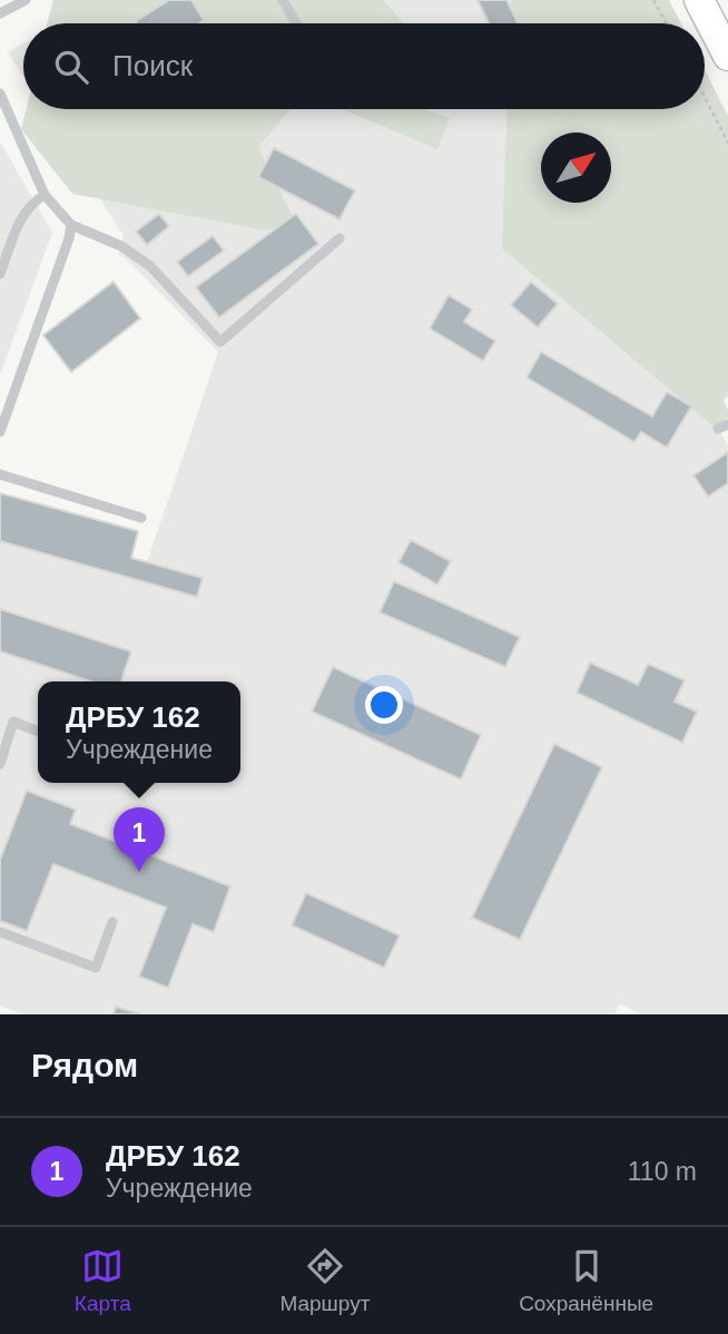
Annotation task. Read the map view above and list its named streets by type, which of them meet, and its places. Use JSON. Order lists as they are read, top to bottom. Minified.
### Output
{"north":"top right","page":{"search":"Поиск","popup":["ДРБУ 162","Учреждение"],"pins":"1","heading":"Рядом","list":[{"mark":"1","name":"ДРБУ 162","note":"Учреждение","value":"110 m"}],"nav":["Карта","Маршрут","Сохранённые"]}}
